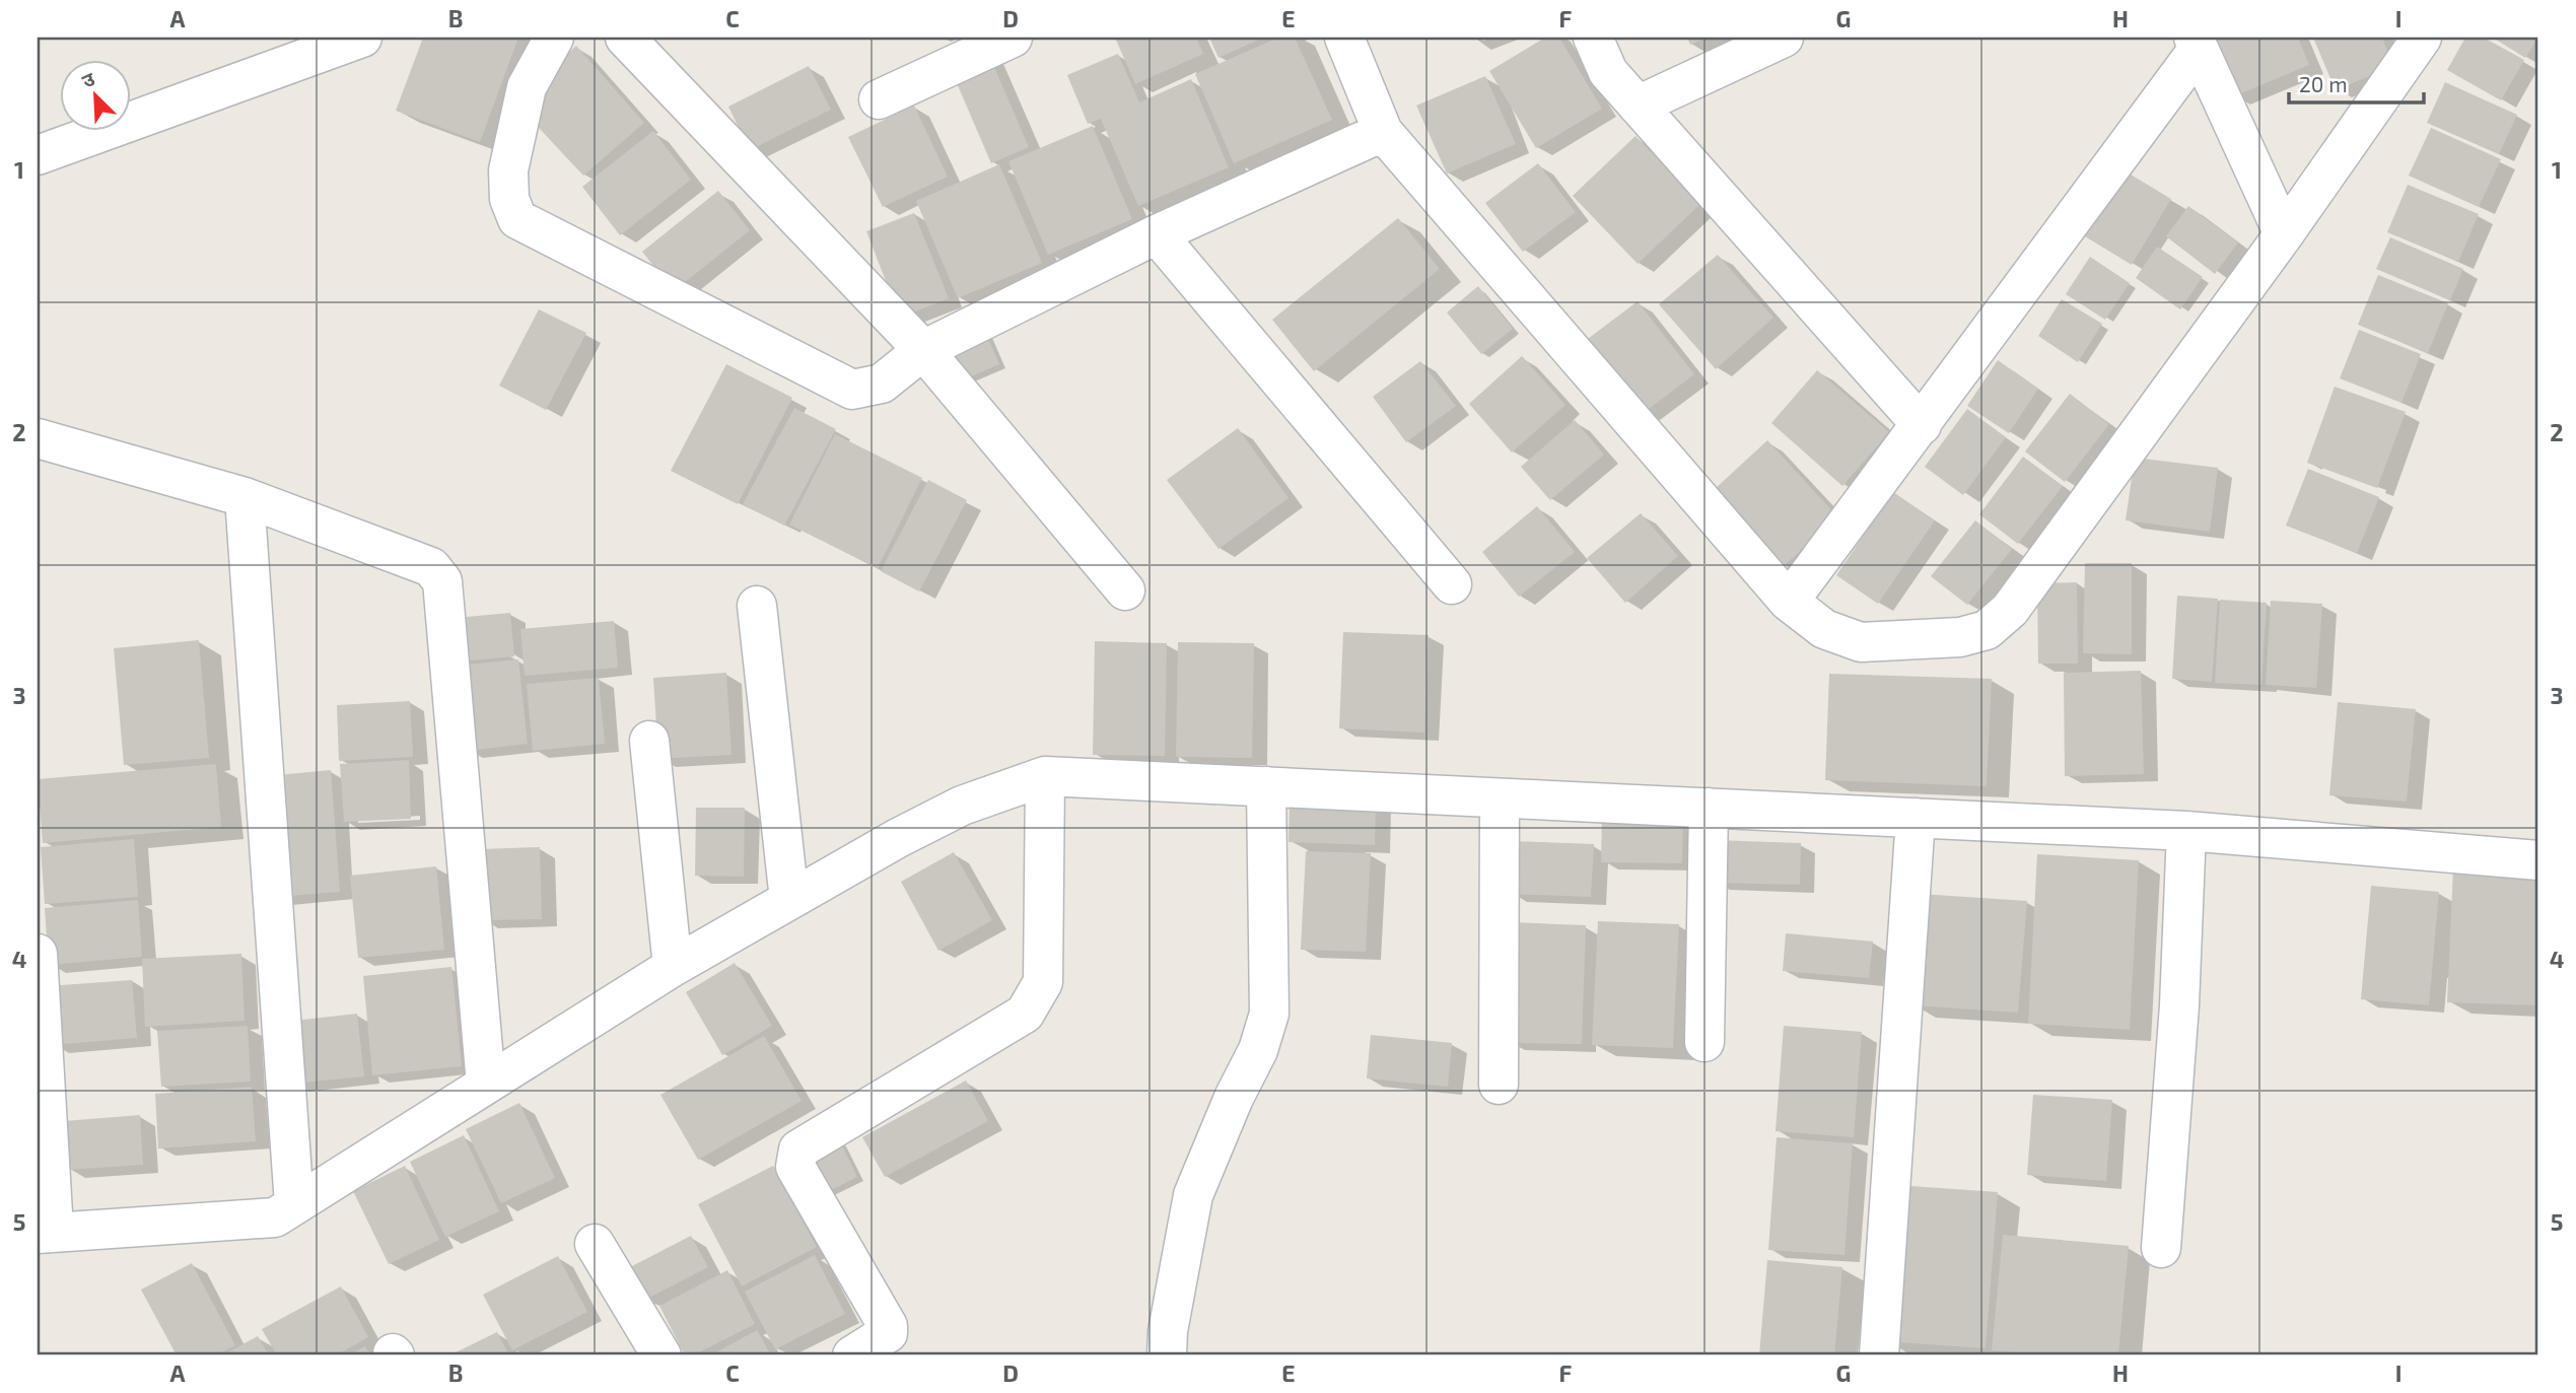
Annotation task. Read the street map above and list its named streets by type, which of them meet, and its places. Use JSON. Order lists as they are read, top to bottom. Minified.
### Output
{"scale_bar":"20 m","north":"top left","grid":{"columns":["A","B","C","D","E","F","G","H","I"],"rows":["1","2","3","4","5"]}}
